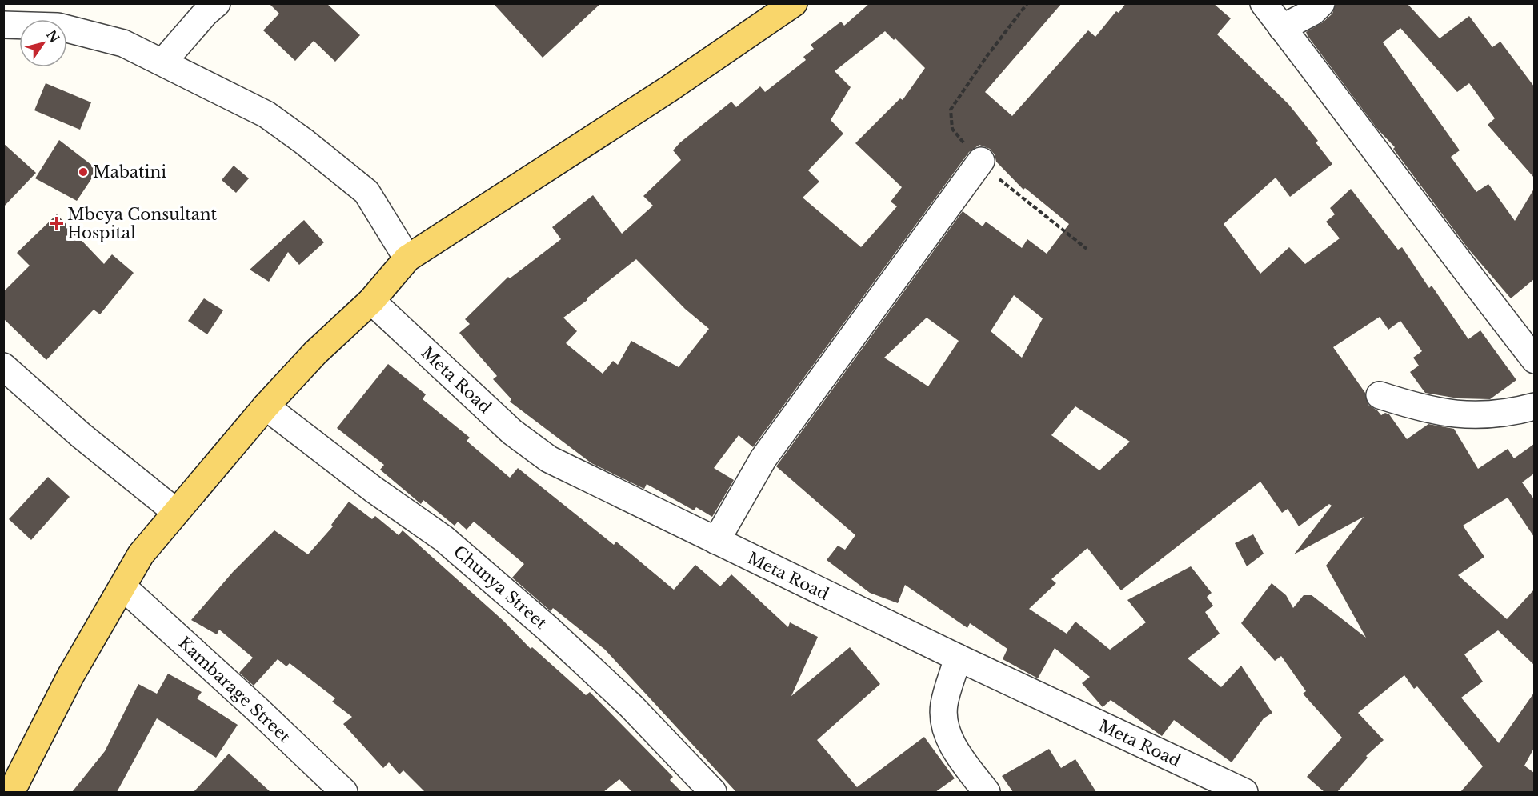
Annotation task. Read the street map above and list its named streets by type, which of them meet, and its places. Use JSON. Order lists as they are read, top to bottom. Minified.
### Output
{"streets":{"street":["Meta Road","Chunya Street","Kambarage Street"]},"places":{"other":["Mabatini"],"health":["Mbeya Consultant Hospital"]},"north":"top right"}
